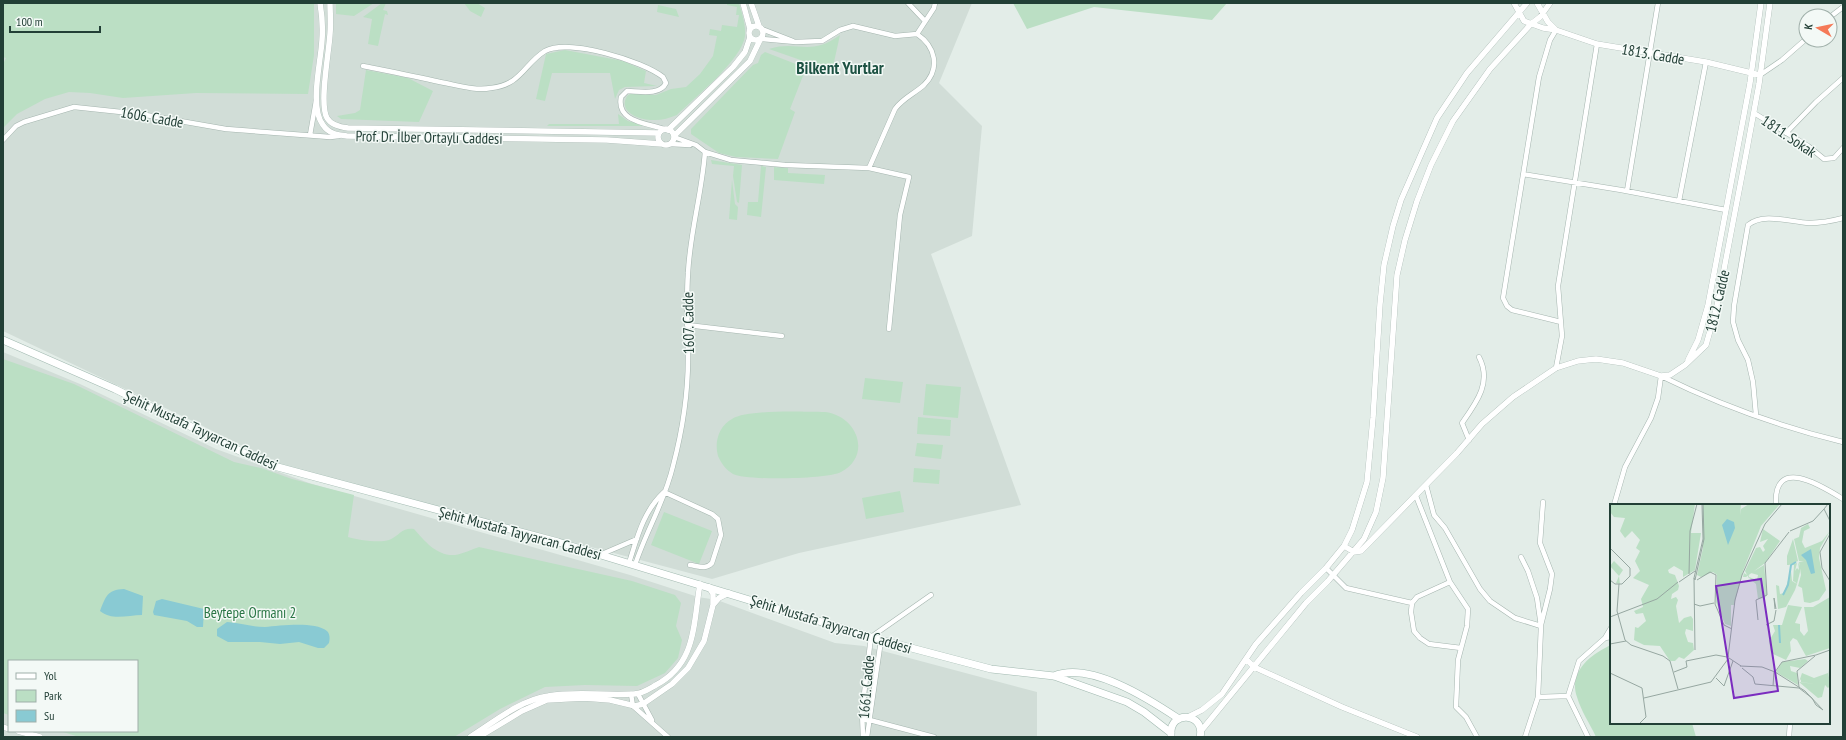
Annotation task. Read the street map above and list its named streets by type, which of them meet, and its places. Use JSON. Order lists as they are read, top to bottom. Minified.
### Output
{"streets":{"main road":["Şehit Mustafa Tayyarcan Caddesi"],"street":["1813. Cadde","1606. Cadde","1811. Sokak","Prof. Dr. İlber Ortaylı Caddesi","1812. Cadde","1607. Cadde","1661. Cadde"]},"crossings":[["1813. Cadde","1812. Cadde"],["1606. Cadde","Prof. Dr. İlber Ortaylı Caddesi"],["1811. Sokak","1812. Cadde"],["1607. Cadde","Şehit Mustafa Tayyarcan Caddesi"],["Şehit Mustafa Tayyarcan Caddesi","1661. Cadde"]],"districts":["Bilkent Yurtlar"],"parks":["Beytepe Ormanı 2"],"legend":["Yol","Park","Su"],"scale_bar":"100 m","north":"left"}
